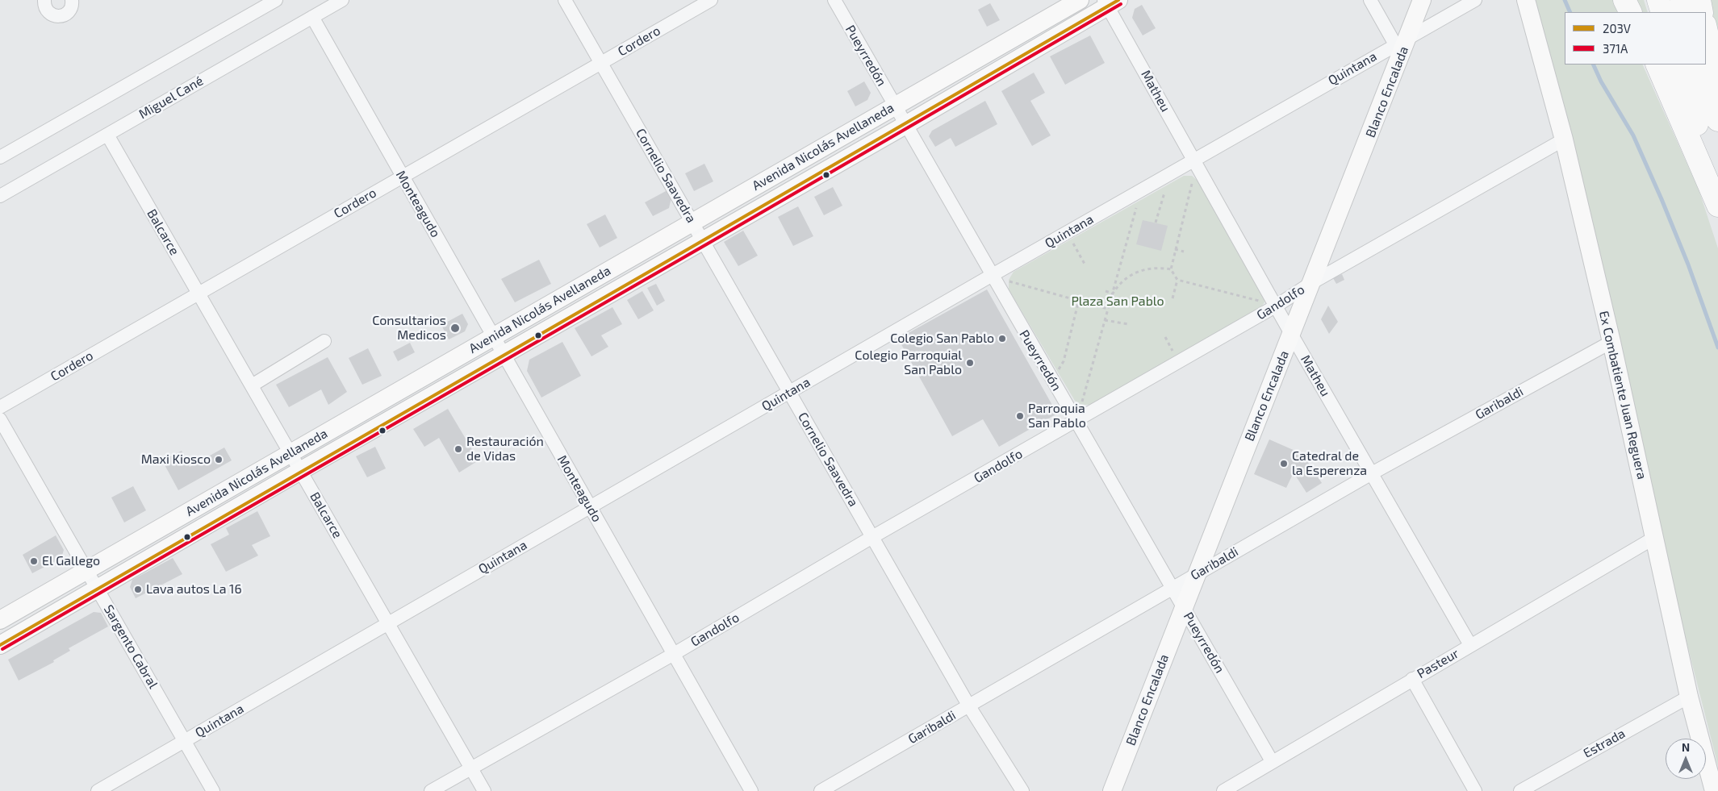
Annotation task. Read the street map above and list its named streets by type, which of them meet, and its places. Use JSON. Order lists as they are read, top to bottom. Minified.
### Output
{"streets":{"main road":["Blanco Encalada","Avenida Nicolás Avellaneda","Ex Combatiente Juan Reguera"],"street":["Cordero","Pueyrredón","Quintana","Matheu","Miguel Cané","Cornelio Saavedra","Monteagudo","Balcarce","Gandolfo","Garibaldi","Sargento Cabral","Pasteur","Estrada"]},"crossings":[["Cordero","Cornelio Saavedra"],["Cordero","Monteagudo"],["Cordero","Balcarce"],["Pueyrredón","Quintana"],["Pueyrredón","Blanco Encalada"],["Pueyrredón","Avenida Nicolás Avellaneda"],["Pueyrredón","Gandolfo"],["Pueyrredón","Garibaldi"],["Pueyrredón","Pasteur"],["Quintana","Matheu"],["Quintana","Blanco Encalada"],["Quintana","Cornelio Saavedra"],["Quintana","Monteagudo"],["Quintana","Balcarce"],["Quintana","Sargento Cabral"],["Matheu","Blanco Encalada"],["Matheu","Avenida Nicolás Avellaneda"],["Matheu","Gandolfo"],["Matheu","Garibaldi"],["Matheu","Pasteur"],["Blanco Encalada","Gandolfo"],["Blanco Encalada","Garibaldi"],["Miguel Cané","Monteagudo"],["Miguel Cané","Balcarce"],["Avenida Nicolás Avellaneda","Cornelio Saavedra"],["Avenida Nicolás Avellaneda","Monteagudo"],["Avenida Nicolás Avellaneda","Balcarce"],["Avenida Nicolás Avellaneda","Sargento Cabral"],["Cornelio Saavedra","Gandolfo"],["Cornelio Saavedra","Garibaldi"],["Monteagudo","Gandolfo"],["Balcarce","Gandolfo"],["Gandolfo","Ex Combatiente Juan Reguera"],["Ex Combatiente Juan Reguera","Garibaldi"],["Ex Combatiente Juan Reguera","Pasteur"],["Ex Combatiente Juan Reguera","Estrada"]],"parks":["Plaza San Pablo"],"places":["Consultarios Medicos","Colegio San Pablo","Colegio Parroquial San Pablo","Parroquia San Pablo","Restauración de Vidas","Maxi Kiosco","Catedral de la Esperenza","El Gallego","Lava autos La 16"],"lines":["transit line 203V","transit line 371A"],"legend":["203V","371A"],"north":"top"}
